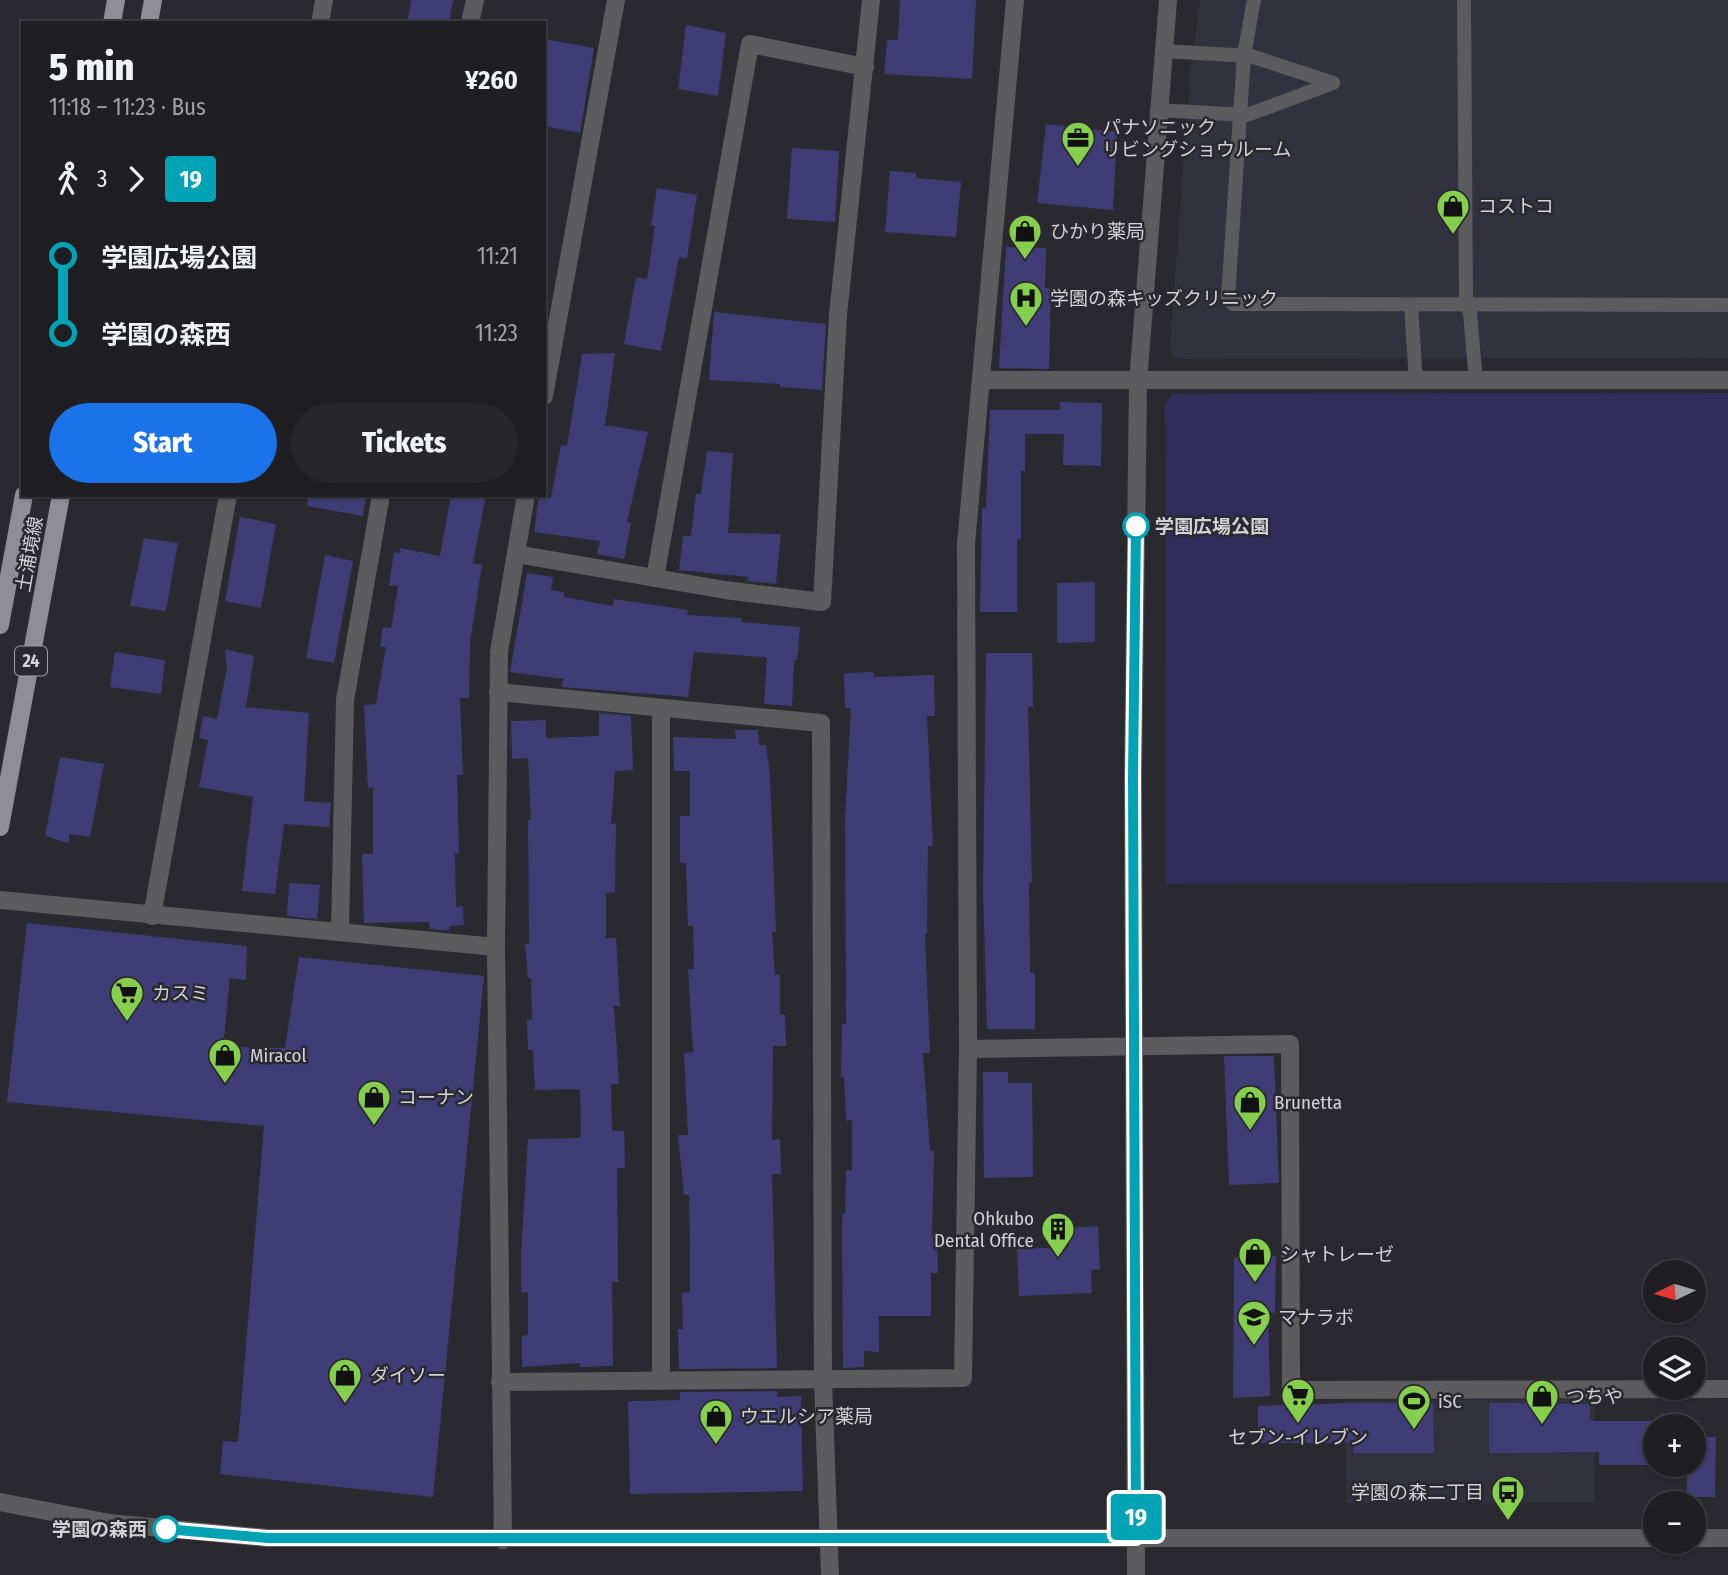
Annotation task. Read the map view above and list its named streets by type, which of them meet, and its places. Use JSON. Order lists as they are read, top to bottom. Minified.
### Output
{"streets":{"main road":["土浦境線","24"]},"places":{"office":["パナソニック リビングショウルーム"],"shop":["コストコ","ひかり薬局","Miracol","コーナン","Brunetta","シャトレーゼ","ダイソー","つちや","ウエルシア薬局"],"hospital":["学園の森キッズクリニック"],"other":["学園広場公園","学園の森西"],"supermarket":["カスミ","セブン-イレブン"],"building":["Ohkubo Dental Office"],"school or university":["マナラボ"],"sports":["iSC"],"bus stop":["学園の森二丁目"]},"lines":["bus line 19"],"north":"left","page":{"on_map":"19","heading":["5 min","11:18 – 11:23 · Bus","¥260"],"legs":["3","19"],"list":[{"name":"学園広場公園","value":"11:21"},{"name":"学園の森西","value":"11:23"}],"buttons":["Start","Tickets"],"map_buttons":["+","−"]}}
